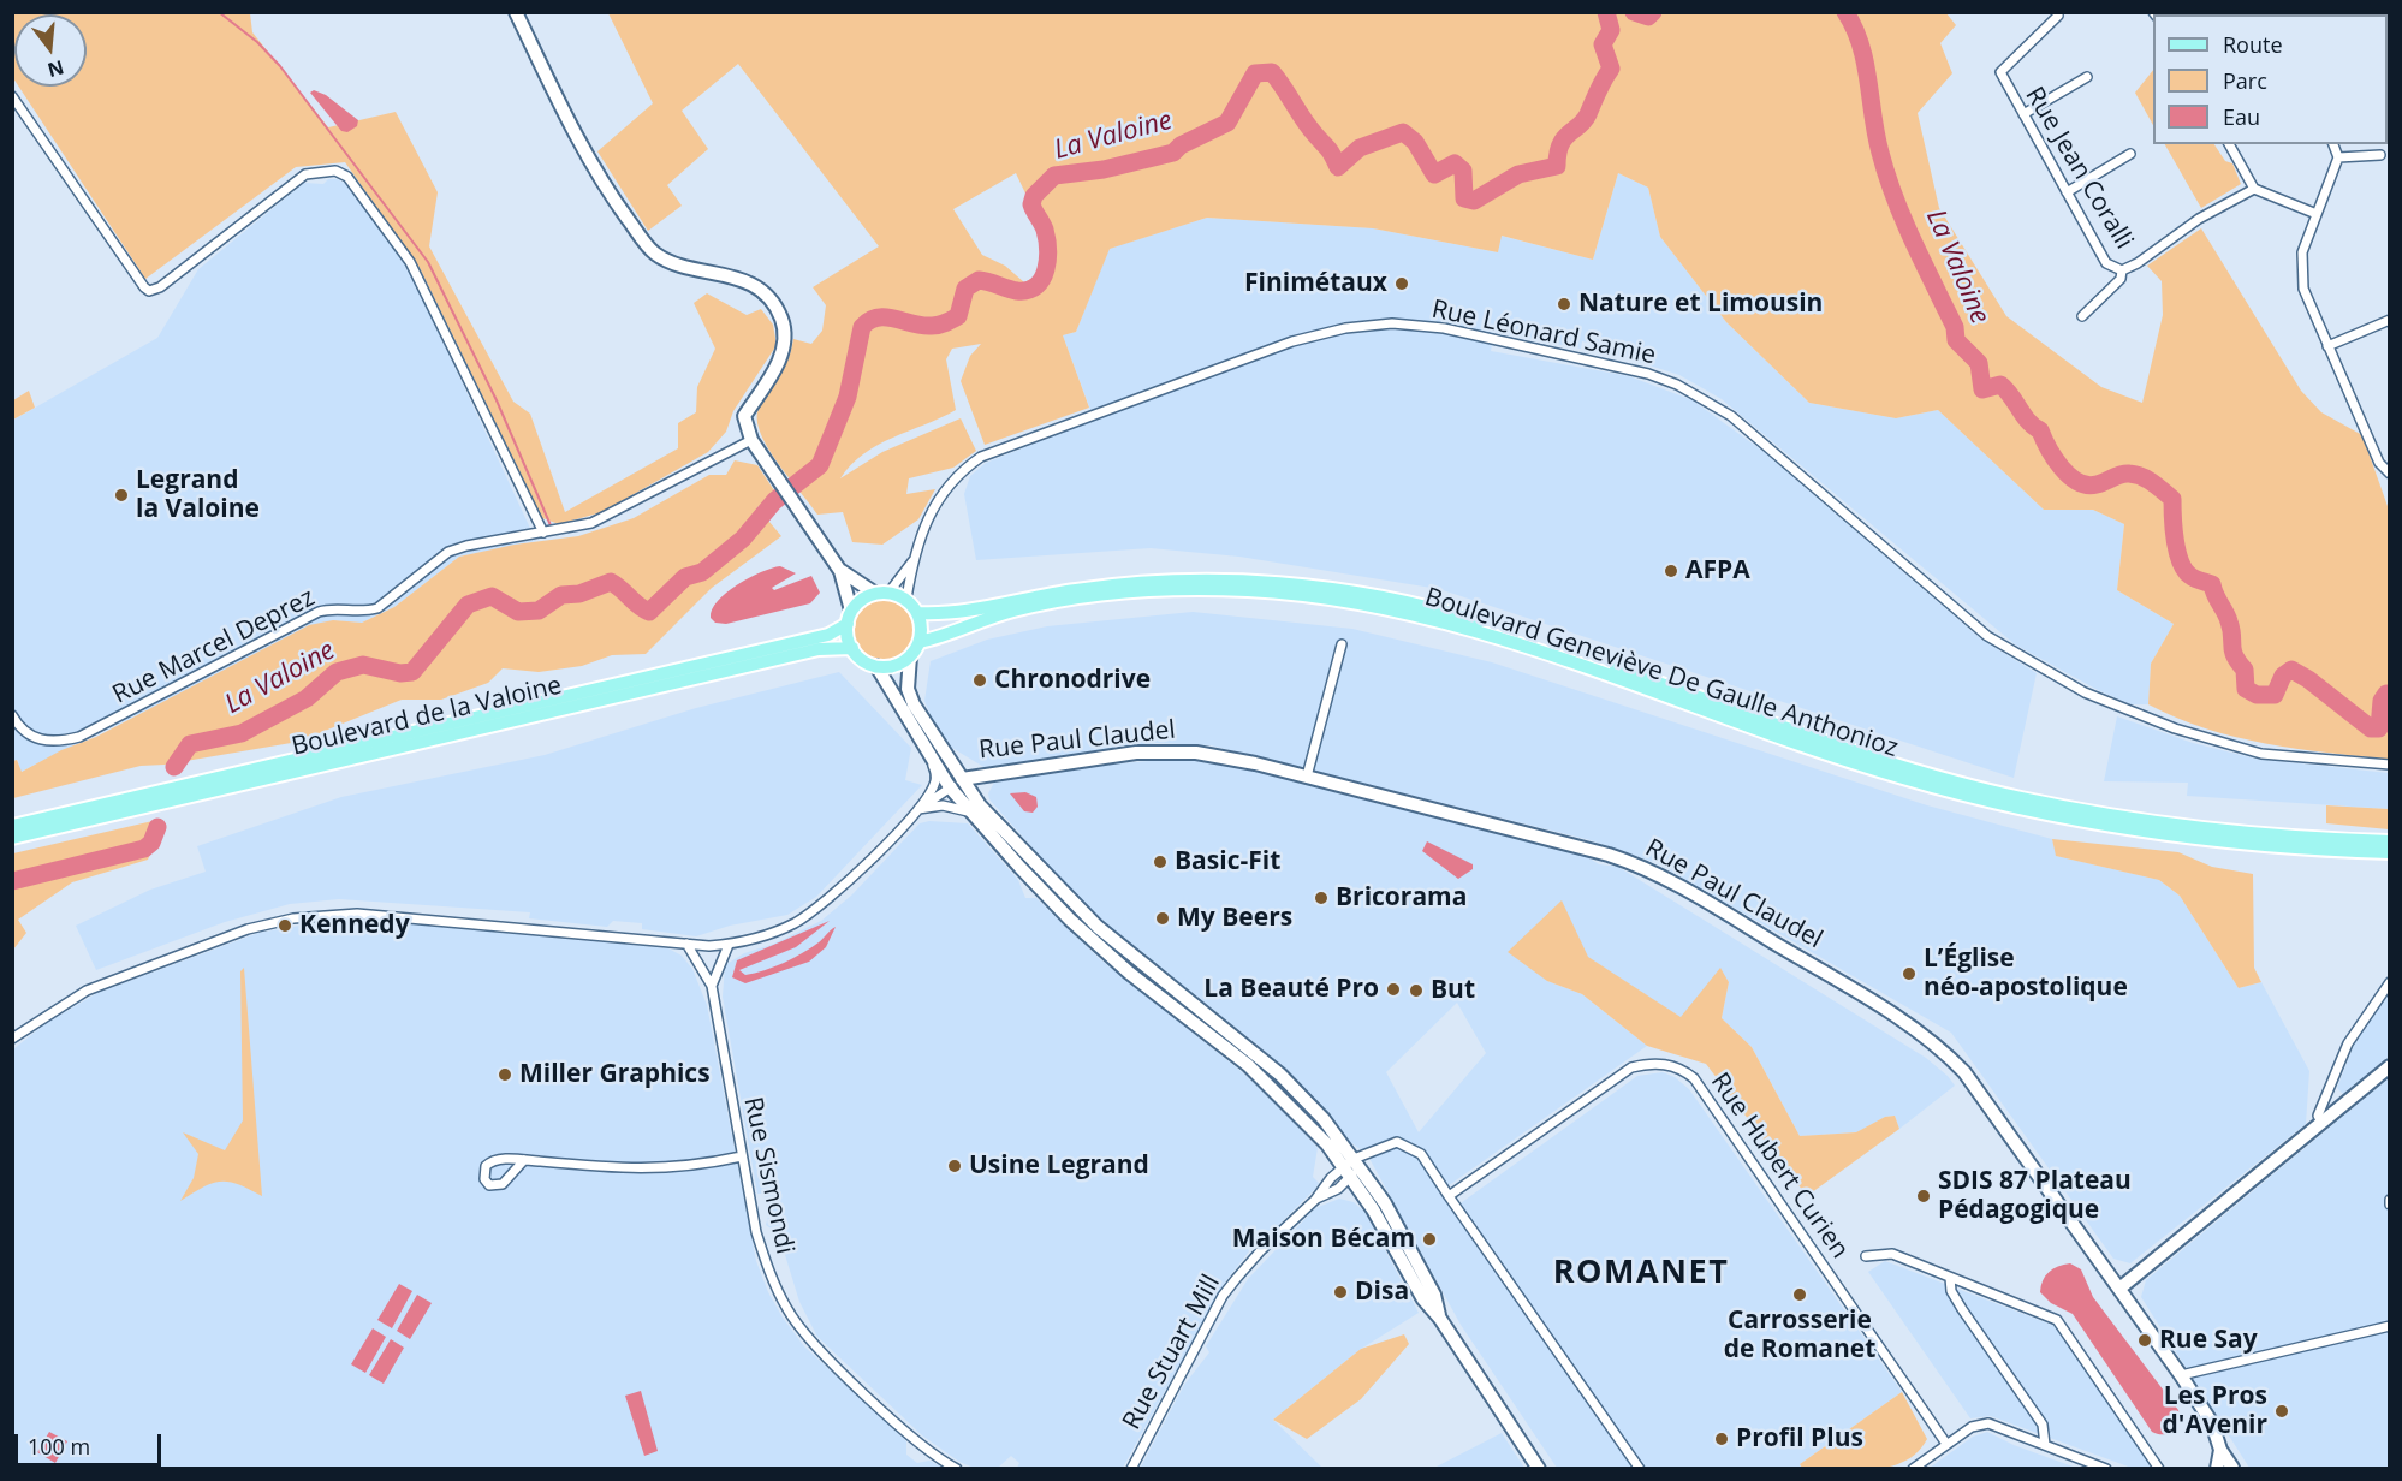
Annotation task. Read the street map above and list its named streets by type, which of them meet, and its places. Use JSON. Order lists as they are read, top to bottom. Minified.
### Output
{"streets":{"main road":["Boulevard Geneviève De Gaulle Anthonioz","Boulevard de la Valoine"],"street":["Rue Jean Coralli","Rue Léonard Samie","Rue Marcel Deprez","Rue Paul Claudel","Rue Hubert Curien","Rue Sismondi","Rue Stuart Mill"]},"crossings":[["Boulevard Geneviève De Gaulle Anthonioz","Boulevard de la Valoine"]],"districts":["ROMANET"],"water":["La Valoine"],"places":["Finimétaux","Nature et Limousin","Legrand la Valoine","AFPA","Chronodrive","Basic-Fit","Bricorama","My Beers","Kennedy","L’Église néo-apostolique","La Beauté Pro","But","Miller Graphics","Usine Legrand","SDIS 87 Plateau Pédagogique","Maison Bécam","Disa","Carrosserie de Romanet","Rue Say","Les Pros d'Avenir","Profil Plus"],"legend":["Route","Parc","Eau"],"scale_bar":"100 m","north":"bottom"}
